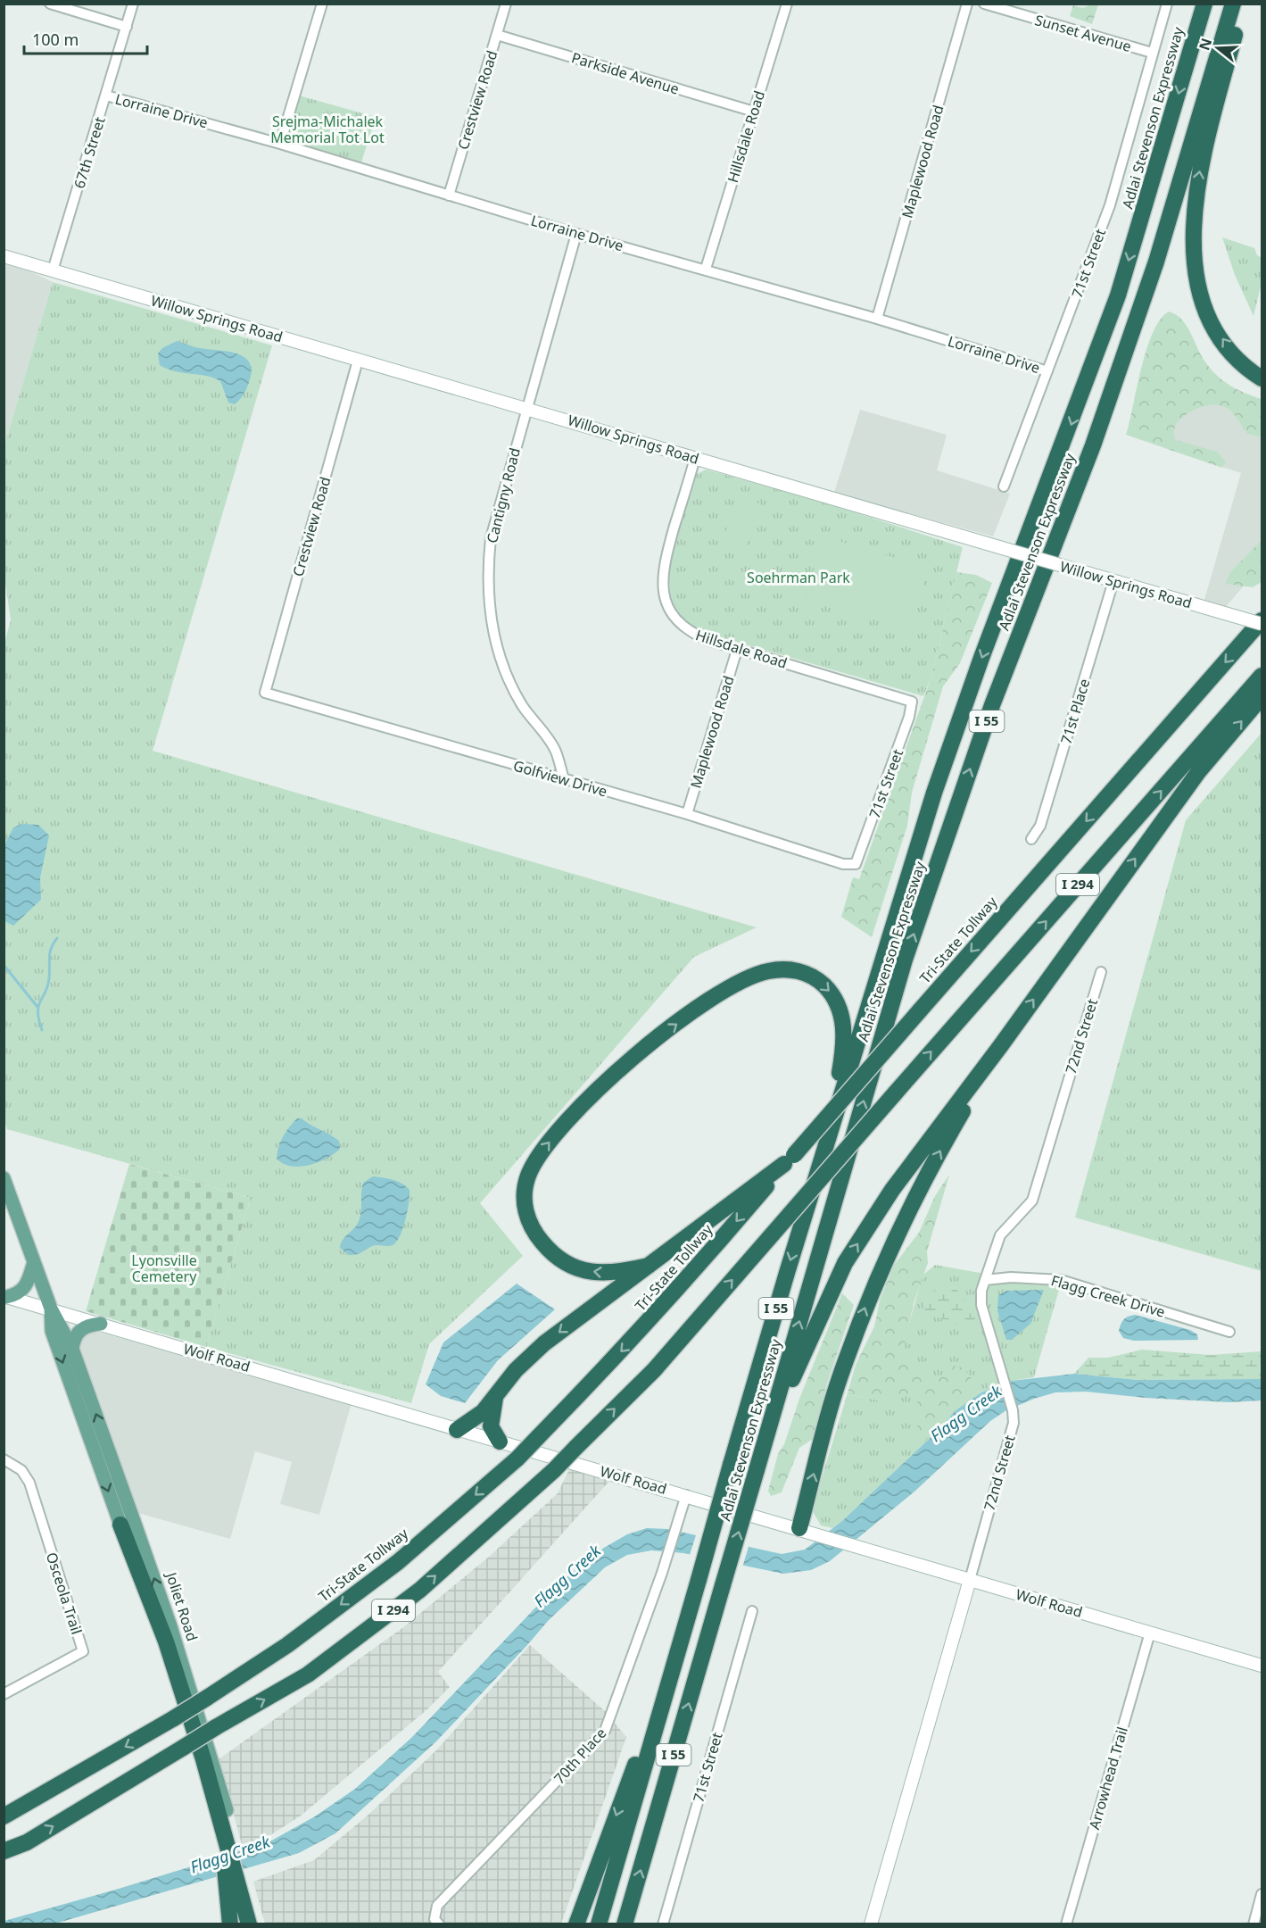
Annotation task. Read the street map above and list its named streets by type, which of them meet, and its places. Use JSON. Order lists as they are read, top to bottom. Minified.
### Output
{"streets":{"highway":["Adlai Stevenson Expressway","I 55","I 294","Tri-State Tollway","Joliet Road"],"street":["Sunset Avenue","Parkside Avenue","Crestview Road","Lorraine Drive","Hillsdale Road","67th Street","Maplewood Road","71st Street","Willow Springs Road","Cantigny Road","71st Place","Golfview Drive","72nd Street","Flagg Creek Drive","Wolf Road","Osceola Trail","70th Place","Arrowhead Trail"]},"crossings":[["Sunset Avenue","71st Street"],["Parkside Avenue","Crestview Road"],["Parkside Avenue","Hillsdale Road"],["Crestview Road","Lorraine Drive"],["Crestview Road","Willow Springs Road"],["Crestview Road","Golfview Drive"],["Lorraine Drive","Hillsdale Road"],["Lorraine Drive","67th Street"],["Lorraine Drive","Maplewood Road"],["Lorraine Drive","71st Street"],["Lorraine Drive","Cantigny Road"],["Hillsdale Road","Maplewood Road"],["Hillsdale Road","71st Street"],["Hillsdale Road","Willow Springs Road"],["67th Street","Willow Springs Road"],["Maplewood Road","Golfview Drive"],["71st Street","Golfview Drive"],["Willow Springs Road","Cantigny Road"],["Willow Springs Road","71st Place"],["Willow Springs Road","Tri-State Tollway"],["Cantigny Road","Golfview Drive"],["72nd Street","Flagg Creek Drive"],["72nd Street","Wolf Road"],["Wolf Road","Joliet Road"],["Wolf Road","70th Place"],["Wolf Road","Arrowhead Trail"]],"water":["Flagg Creek"],"parks":["Srejma-Michalek Memorial Tot Lot","Soehrman Park","Lyonsville Cemetery"],"scale_bar":"100 m","north":"left"}
